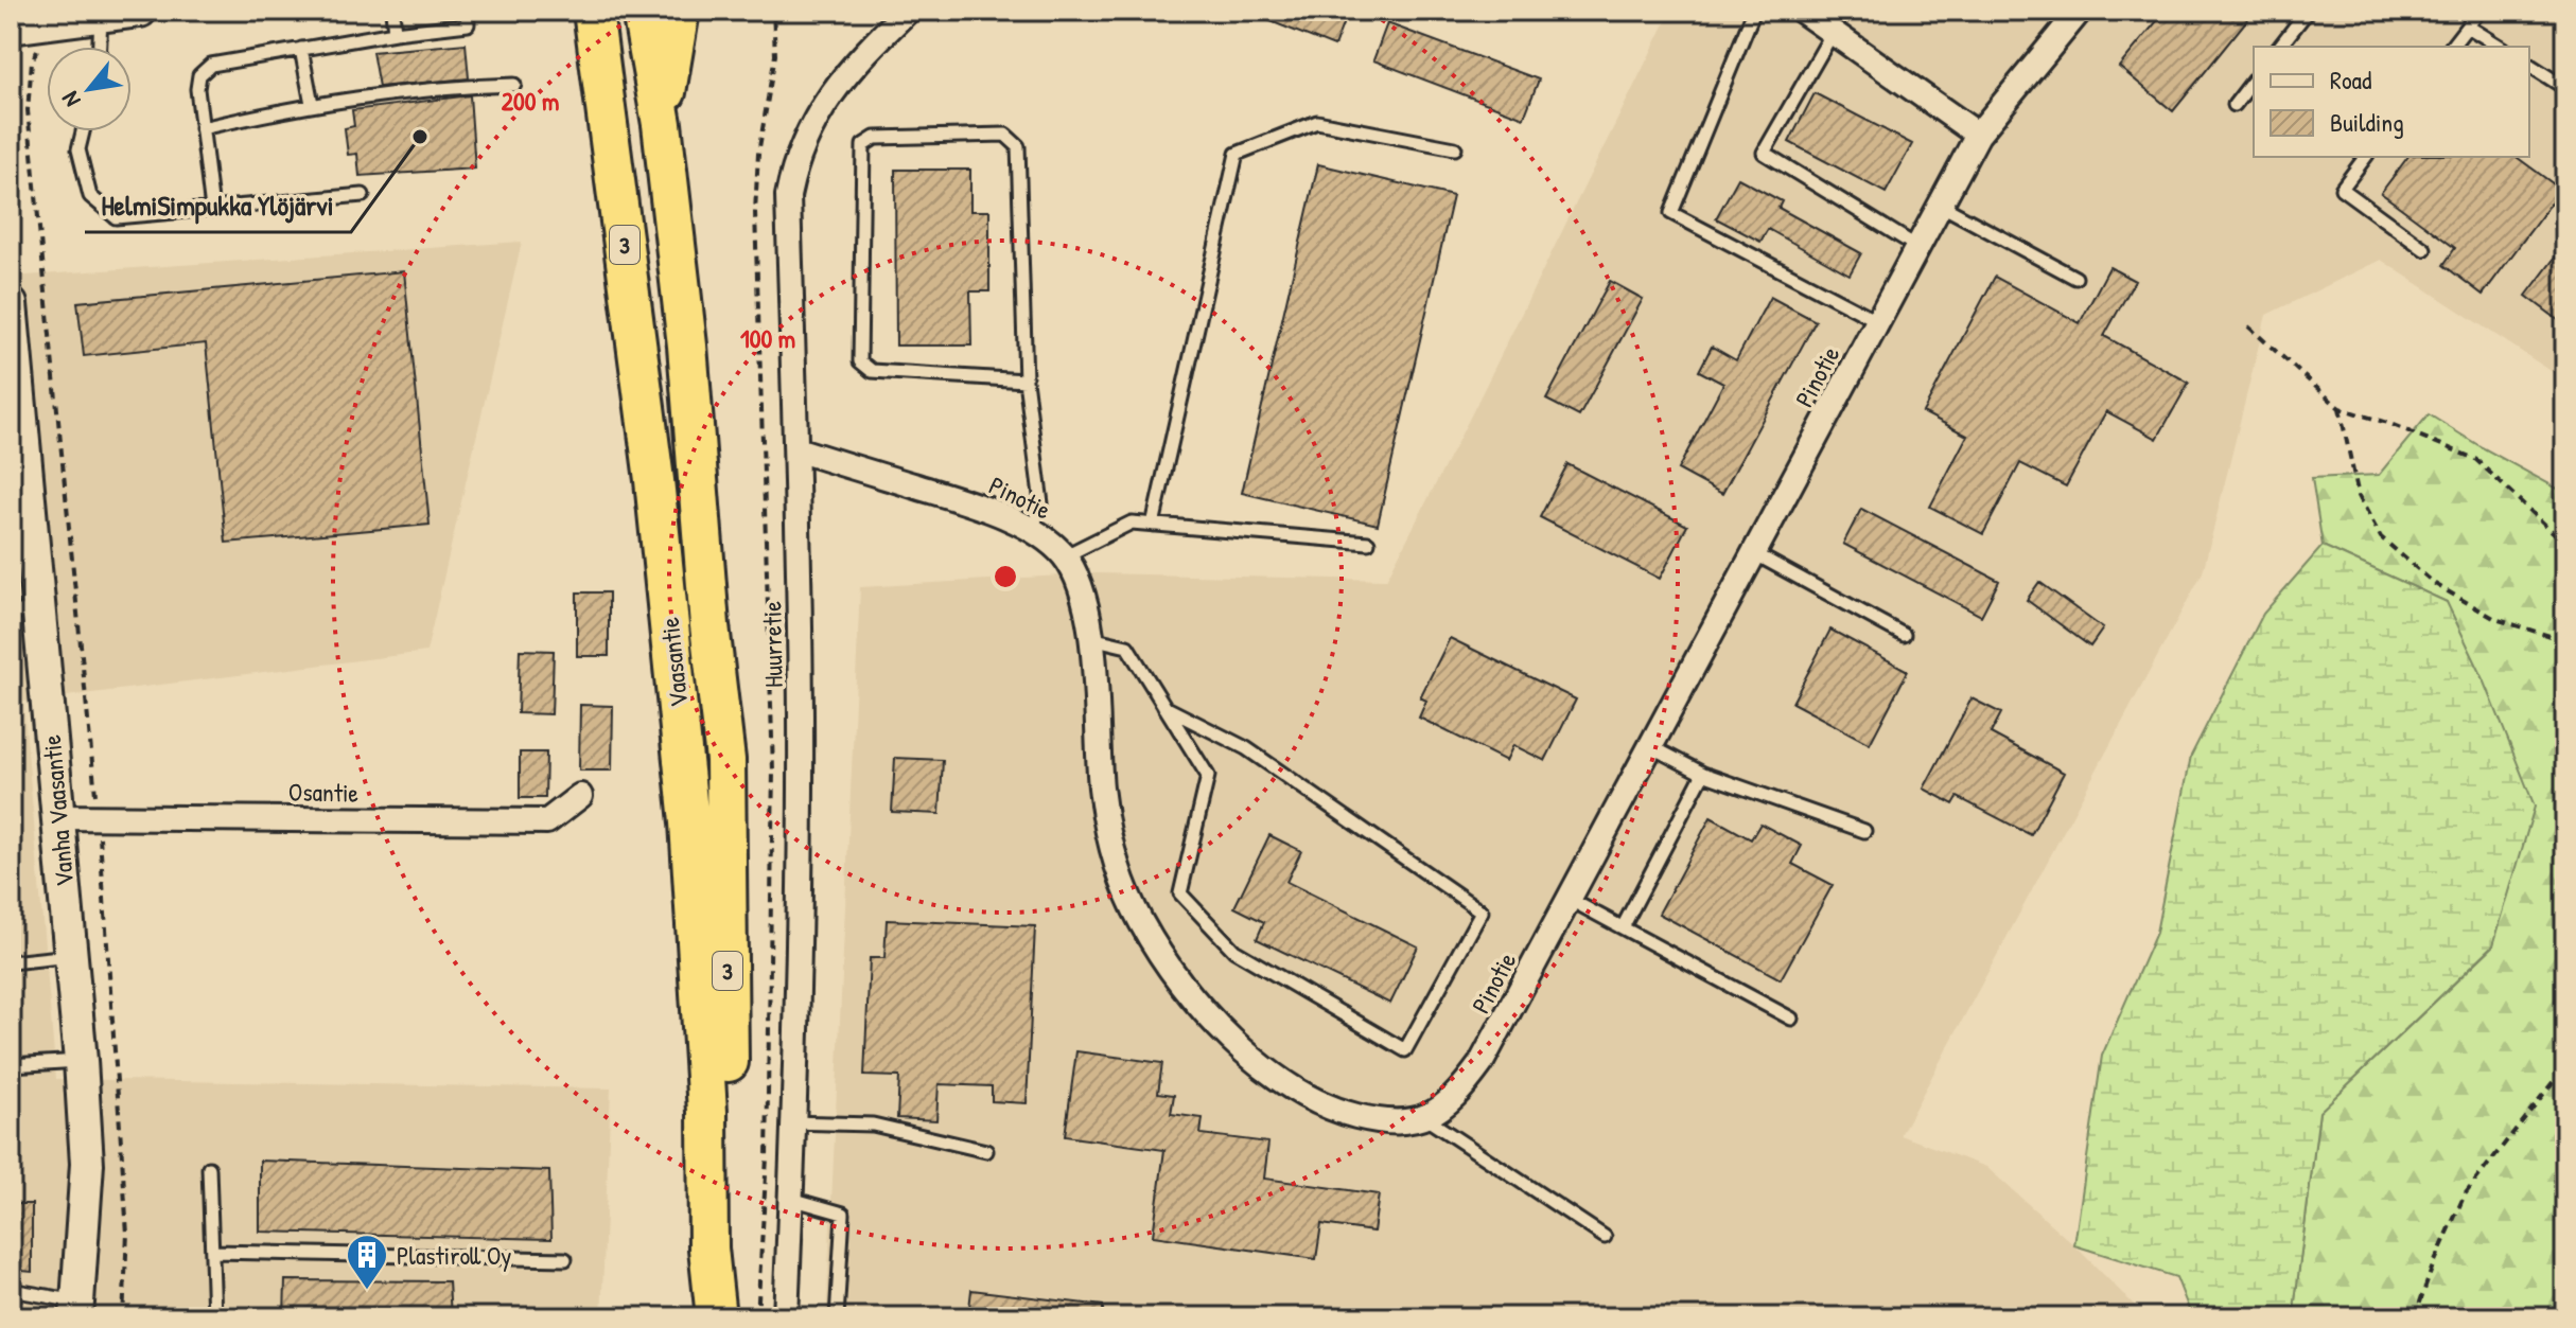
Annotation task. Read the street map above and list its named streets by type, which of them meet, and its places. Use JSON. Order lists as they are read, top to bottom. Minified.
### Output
{"streets":{"highway":["3","Vaasantie"],"main road":["Vanha Vaasantie"],"street":["Pinotie","Huurretie","Osantie"]},"crossings":[["Pinotie","Huurretie"],["Osantie","Vanha Vaasantie"]],"places":{"other":["HelmiSimpukka Ylöjärvi"],"building":["Plastiroll Oy"]},"legend":["Road","Building"],"north":"bottom left","rings":["200 m","100 m"]}
